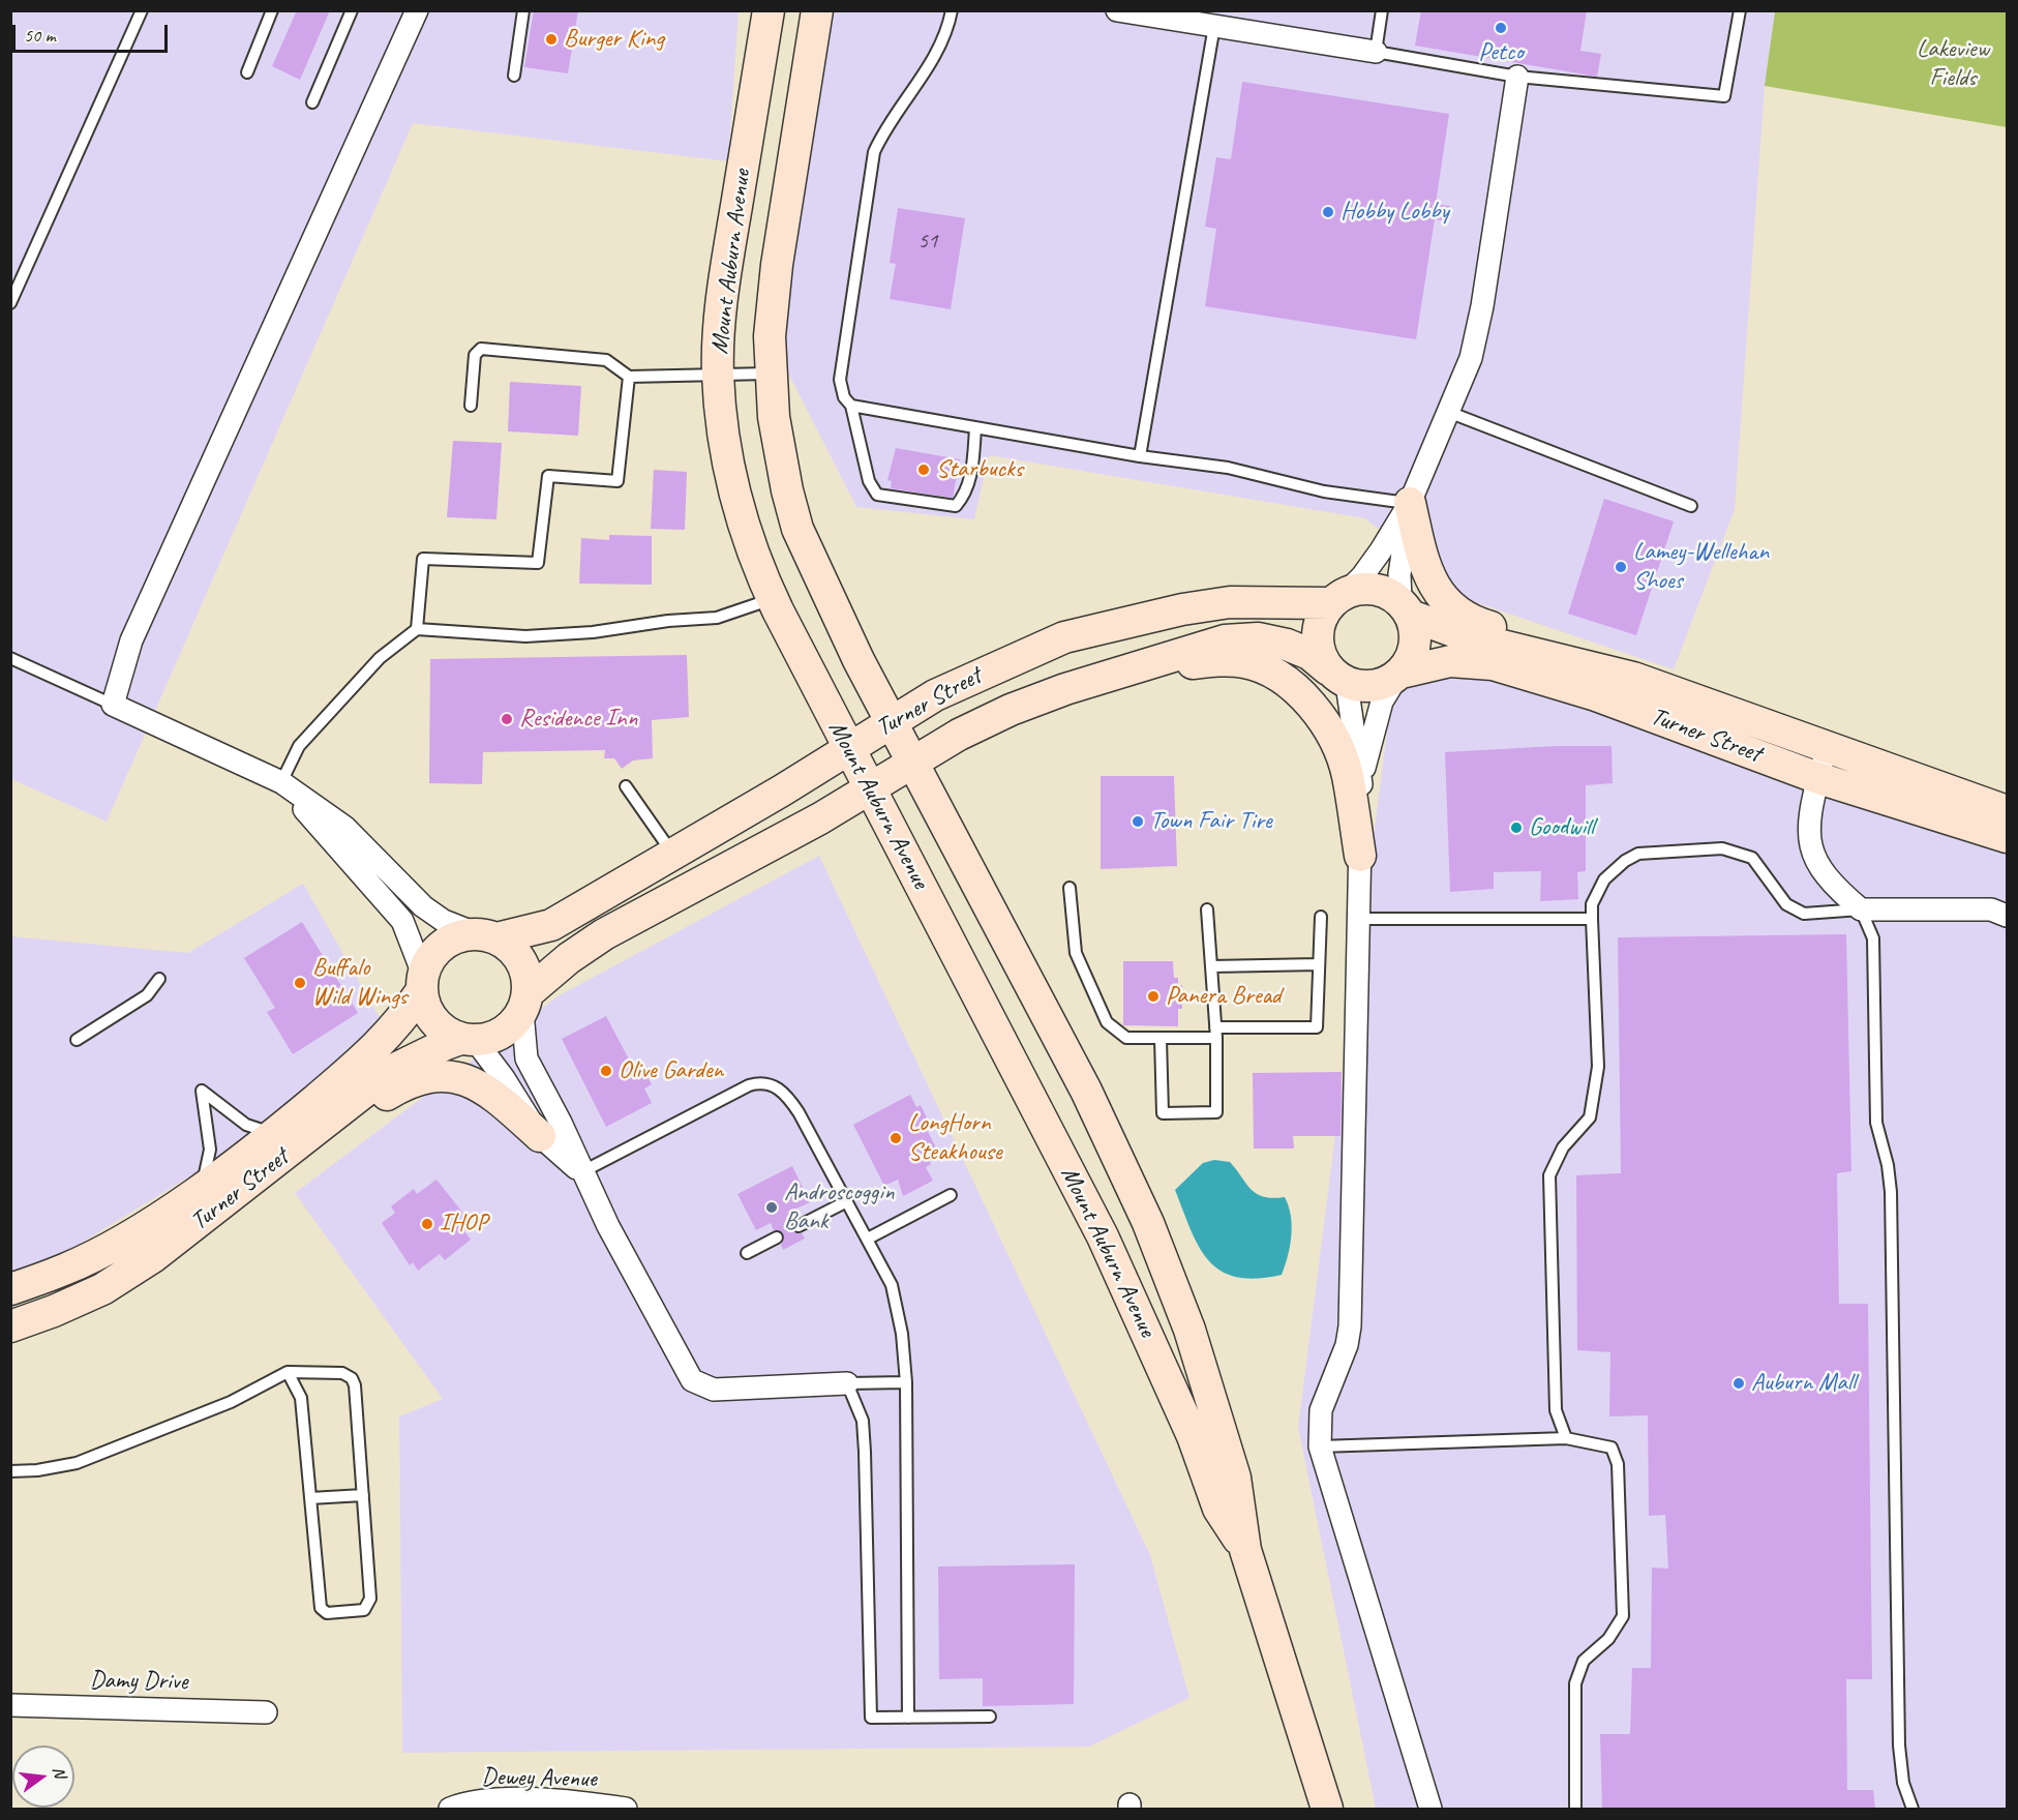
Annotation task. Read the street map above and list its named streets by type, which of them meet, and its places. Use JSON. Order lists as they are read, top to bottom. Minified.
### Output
{"streets":{"main road":["Mount Auburn Avenue","Turner Street"],"street":["Damy Drive","Dewey Avenue"]},"crossings":[["Mount Auburn Avenue","Turner Street"]],"parks":["Lakeview Fields"],"places":["Petco","Burger King","Hobby Lobby","Starbucks","Lamey-Wellehan Shoes","Residence Inn","Town Fair Tire","Goodwill","Buffalo Wild Wings","Panera Bread","Olive Garden","LongHorn Steakhouse","Androscoggin Bank","IHOP","Auburn Mall"],"house_numbers":["51"],"scale_bar":"50 m","north":"right"}
